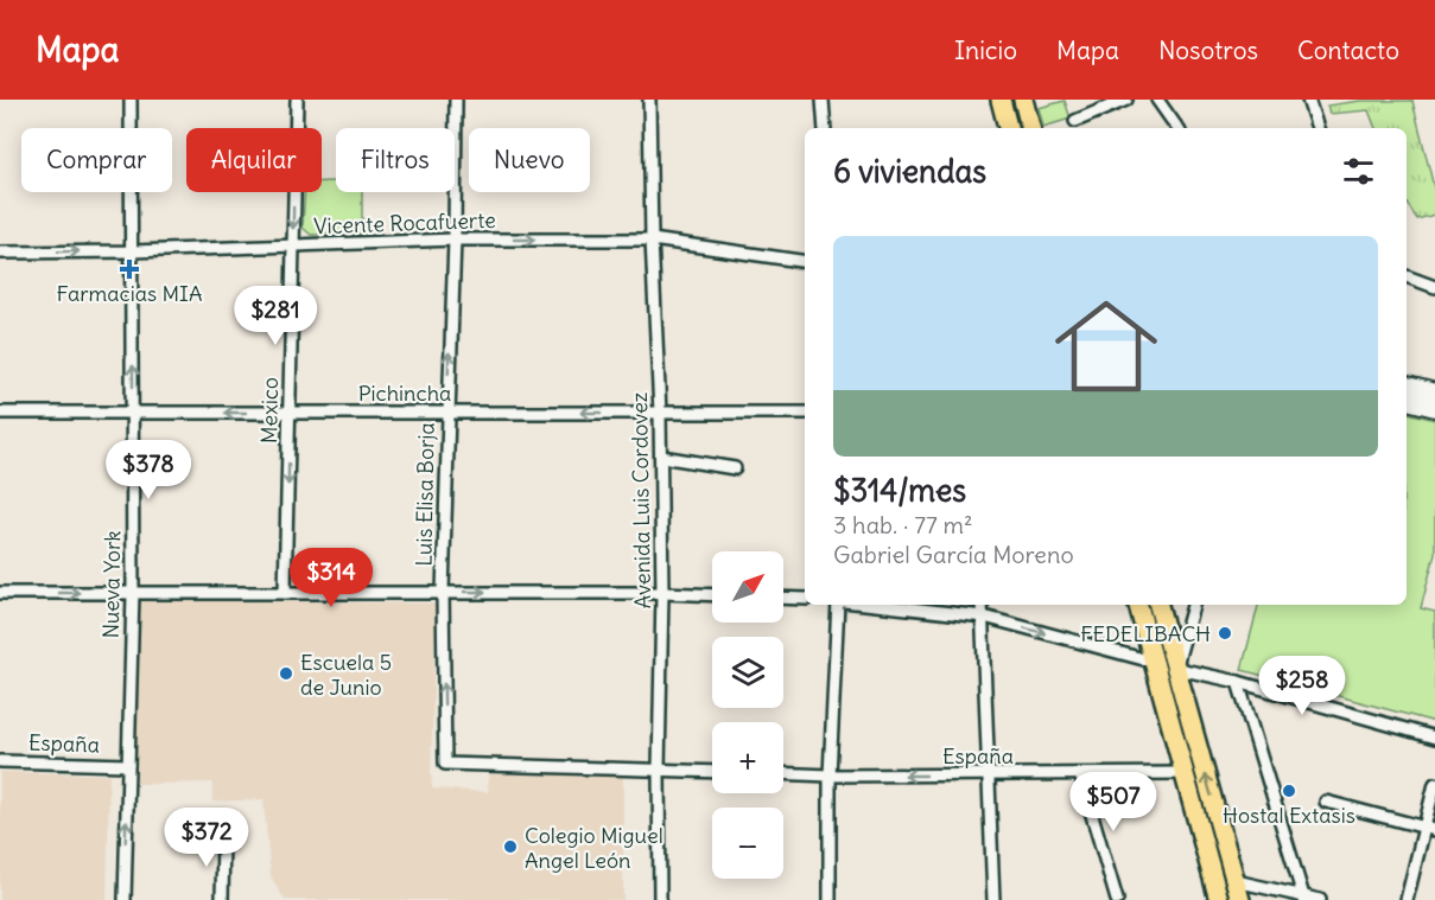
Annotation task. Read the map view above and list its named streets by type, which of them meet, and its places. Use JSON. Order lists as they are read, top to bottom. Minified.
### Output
{"streets":{"street":["Vicente Rocafuerte","Pichincha","Mexico","Luis Elisa Borja","Avenida Luis Cordovez","Nueva York","España"]},"crossings":[["Vicente Rocafuerte","Mexico"],["Vicente Rocafuerte","Luis Elisa Borja"],["Vicente Rocafuerte","Avenida Luis Cordovez"],["Vicente Rocafuerte","Nueva York"],["Pichincha","Mexico"],["Pichincha","Luis Elisa Borja"],["Pichincha","Avenida Luis Cordovez"],["Pichincha","Nueva York"],["Luis Elisa Borja","Avenida Luis Cordovez"],["Nueva York","España"]],"one_way":["Vicente Rocafuerte","Pichincha","Mexico","Nueva York"],"places":{"health":["Farmacias MIA"],"other":["FEDELIBACH","Escuela 5 de Junio","Hostal Extasis","Colegio Miguel Angel León"]},"north":"top right","page":{"header":"Mapa","nav":["Inicio","Mapa","Nosotros","Contacto"],"chip":["Comprar","Alquilar","Filtros","Nuevo"],"heading":"6 viviendas","list":[{"name":"$314/mes","note":"3 hab. · 77 m² · Gabriel García Moreno"}],"price":["$281","$378","$314","$258","$507","$372"],"map_buttons":["+","−"]}}
